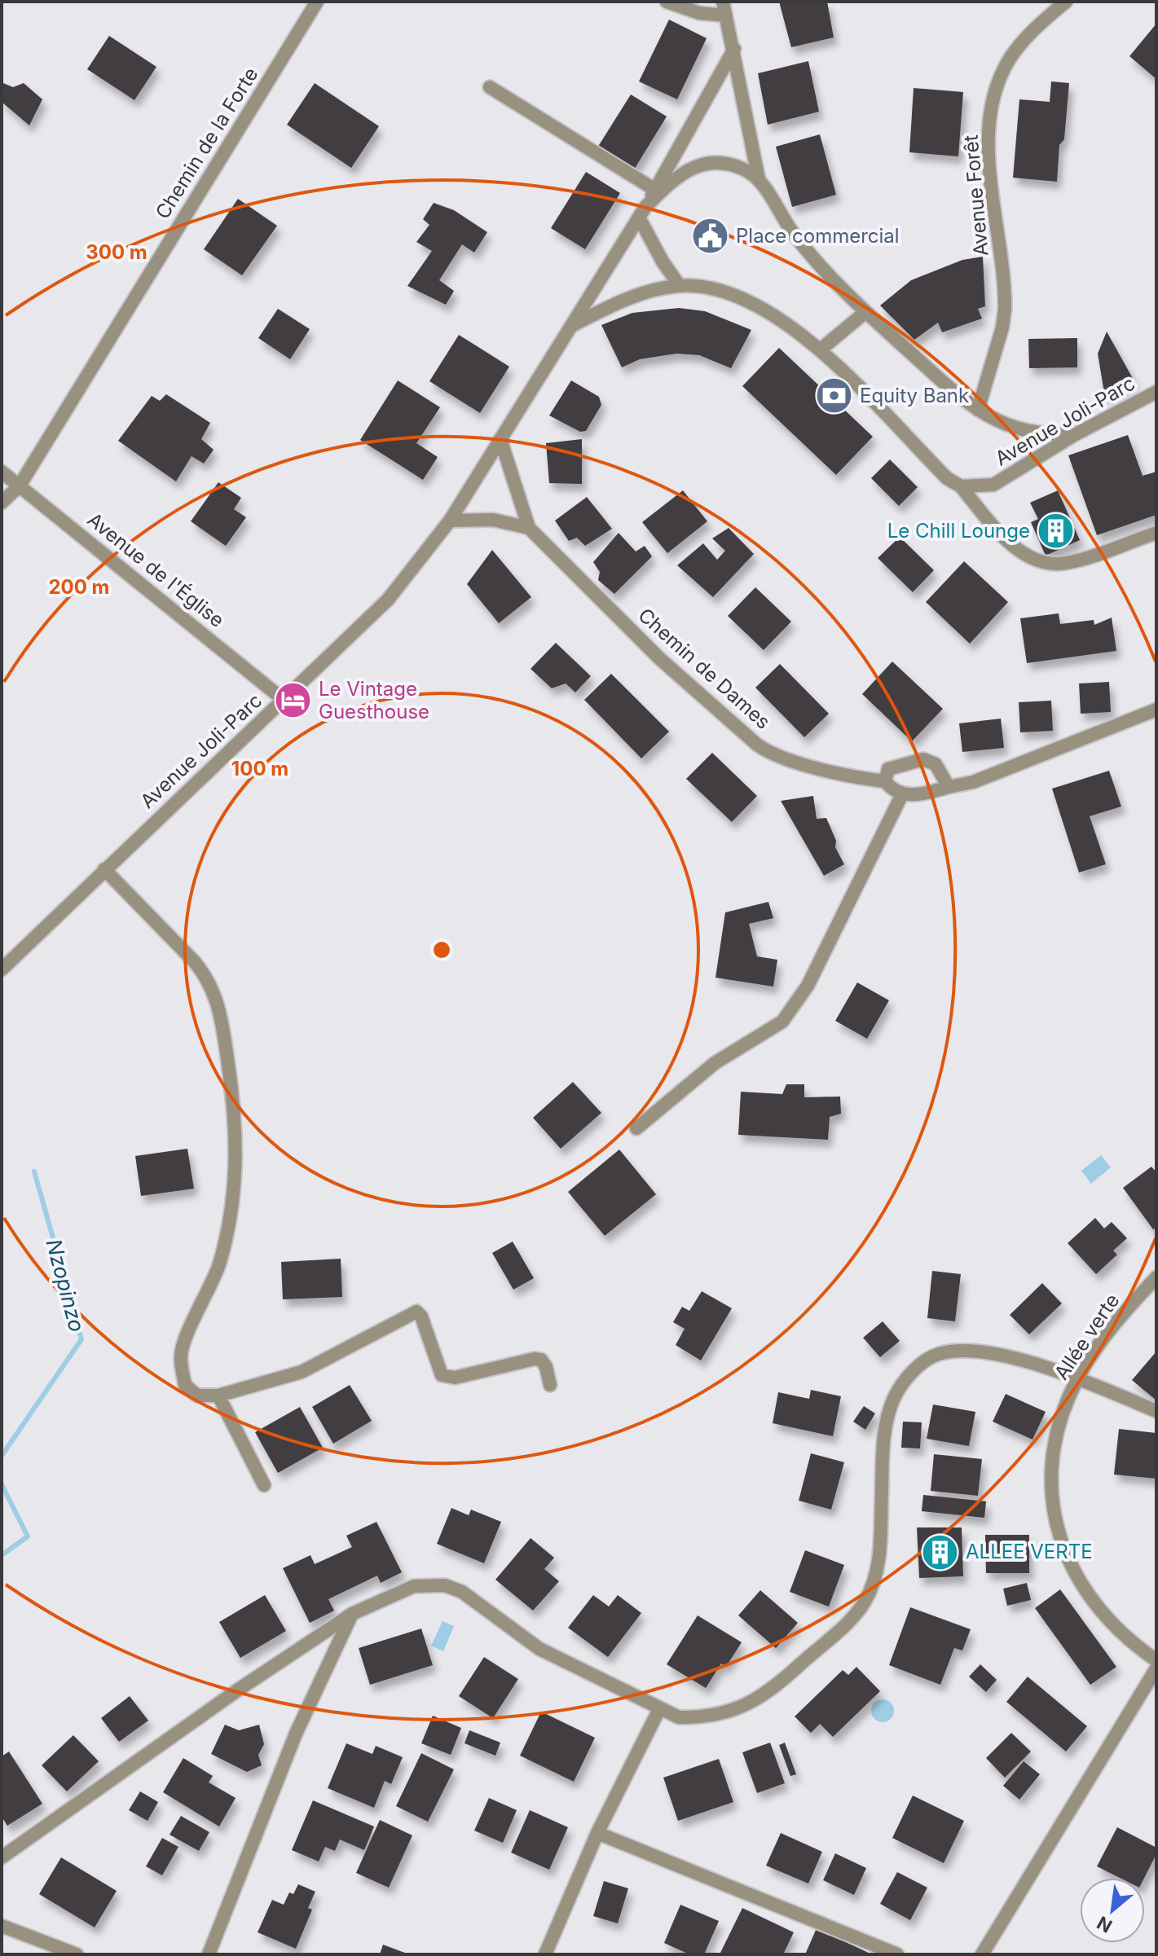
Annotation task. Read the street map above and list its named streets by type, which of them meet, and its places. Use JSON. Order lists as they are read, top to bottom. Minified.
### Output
{"streets":{"street":["Chemin de la Forte","Avenue Forêt","Avenue Joli-Parc","Avenue de l'Église","Chemin de Dames","Allée verte"]},"crossings":[["Chemin de la Forte","Avenue de l'Église"],["Avenue Joli-Parc","Avenue de l'Église"]],"water":["Nzopinzo"],"places":{"public building":["Place commercial"],"bank":["Equity Bank"],"building":["Le Chill Lounge","ALLEE VERTE"],"hotel":["Le Vintage Guesthouse"]},"north":"bottom left","rings":["300 m","200 m","100 m"]}
